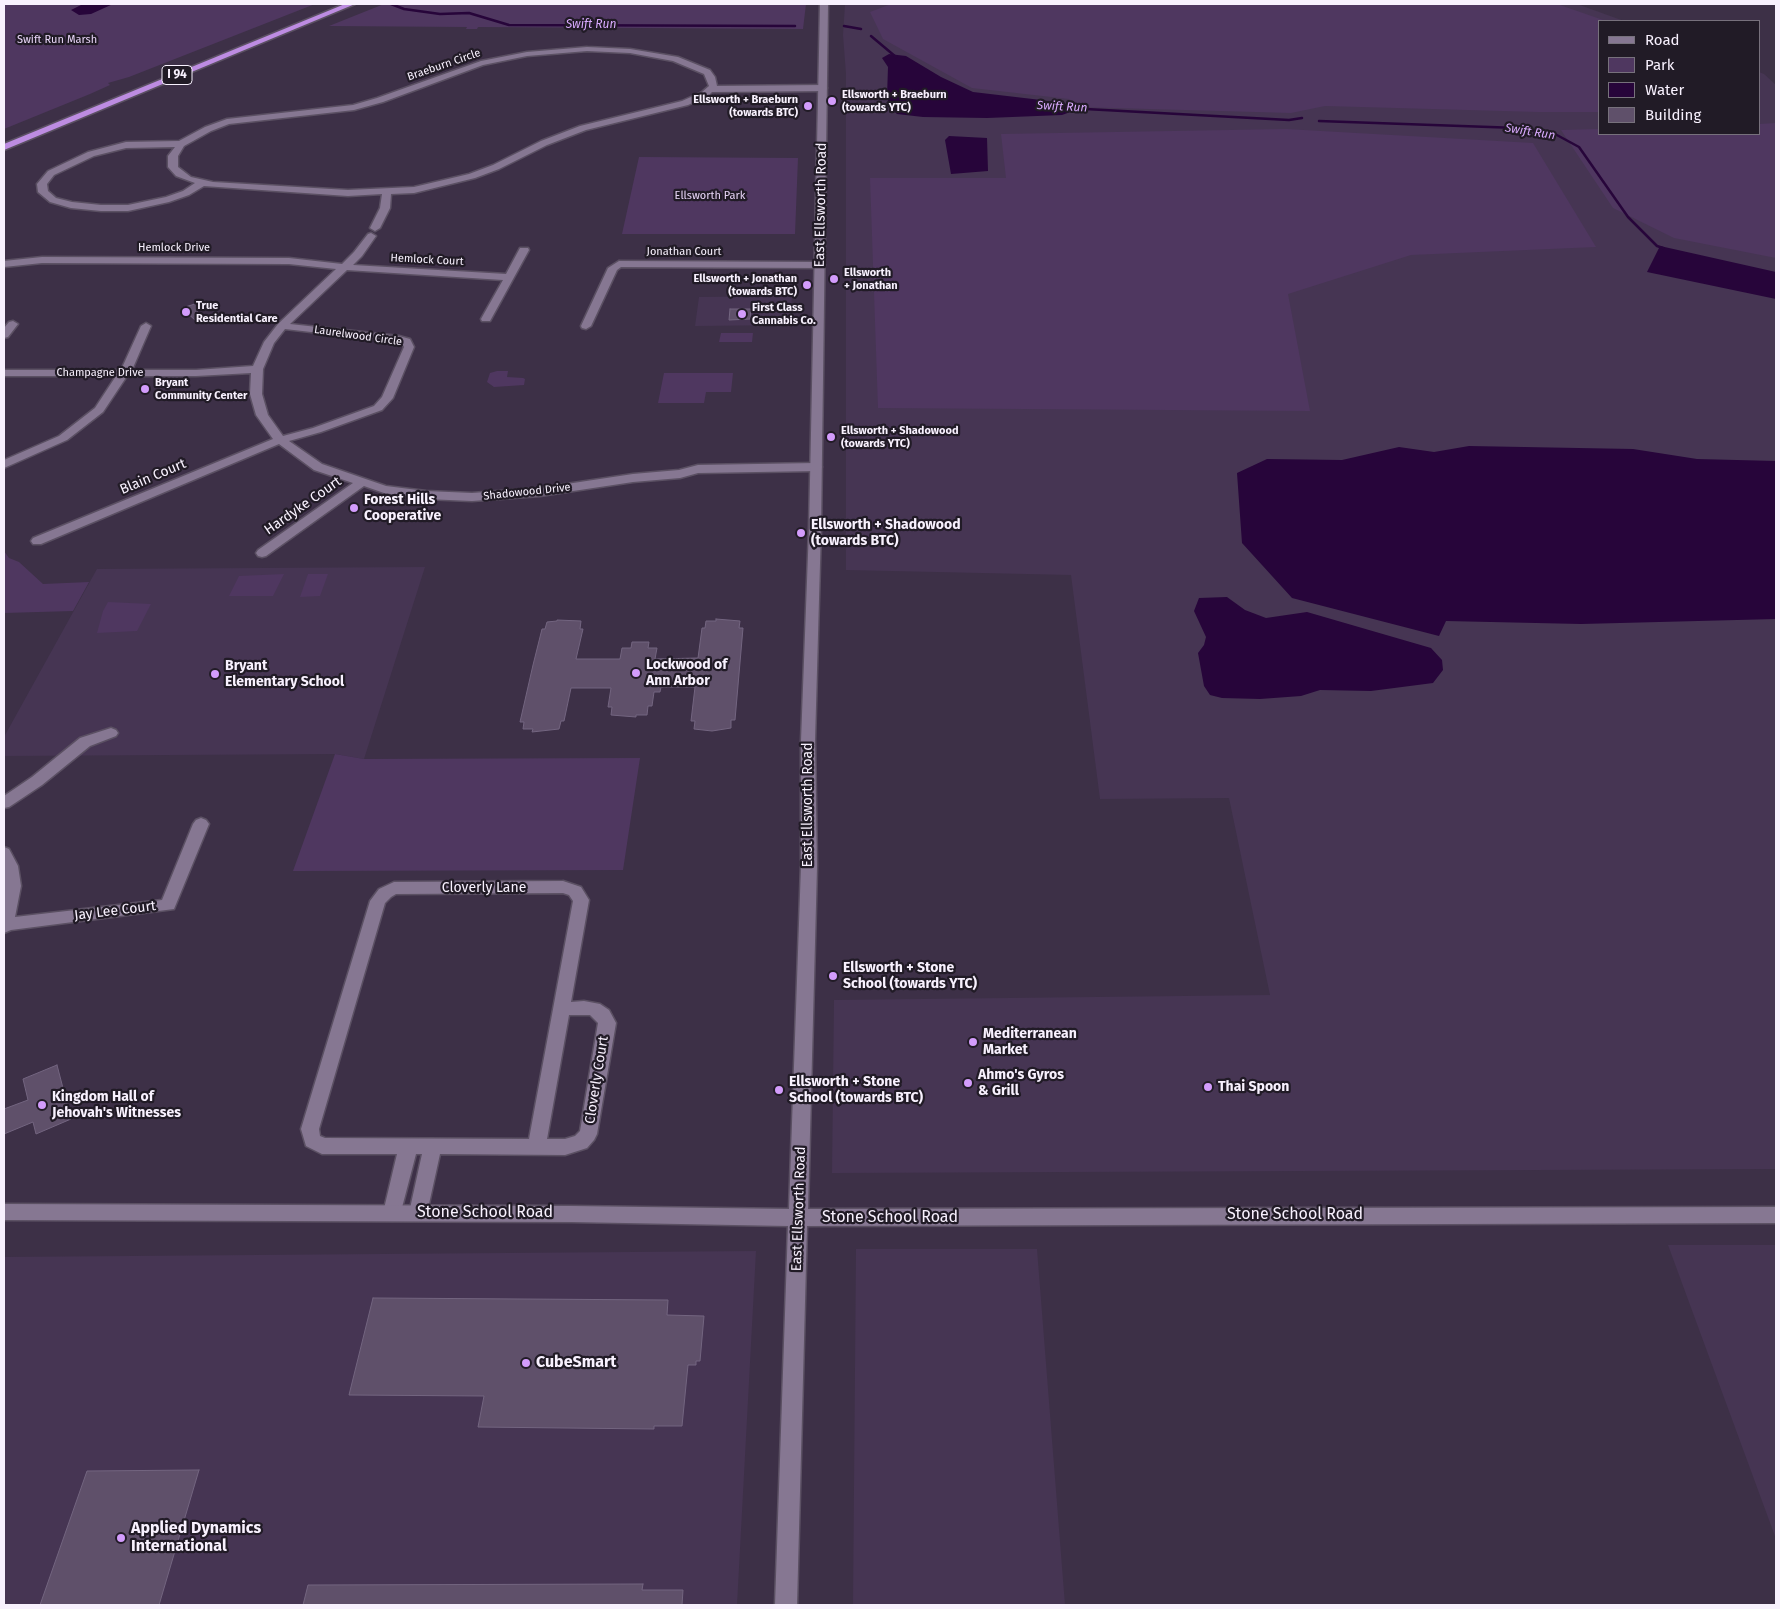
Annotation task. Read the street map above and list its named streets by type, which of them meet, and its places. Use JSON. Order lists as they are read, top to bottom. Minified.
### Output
{"streets":{"highway":["I 94"],"street":["Braeburn Circle","East Ellsworth Road","Hemlock Drive","Jonathan Court","Hemlock Court","Laurelwood Circle","Champagne Drive","Blain Court","Shadowood Drive","Hardyke Court","Cloverly Lane","Jay Lee Court","Cloverly Court","Stone School Road"]},"crossings":[["East Ellsworth Road","Jonathan Court"],["East Ellsworth Road","Shadowood Drive"],["East Ellsworth Road","Stone School Road"],["Hemlock Drive","Hemlock Court"],["Hemlock Drive","Shadowood Drive"],["Hemlock Court","Shadowood Drive"],["Laurelwood Circle","Blain Court"],["Laurelwood Circle","Shadowood Drive"],["Champagne Drive","Shadowood Drive"],["Blain Court","Shadowood Drive"],["Shadowood Drive","Hardyke Court"],["Cloverly Lane","Cloverly Court"]],"water":["Swift Run"],"parks":["Swift Run Marsh","Ellsworth Park"],"places":["Ellsworth + Braeburn (towards YTC)","Ellsworth + Braeburn (towards BTC)","Ellsworth + Jonathan","Ellsworth + Jonathan (towards BTC)","True Residential Care","First Class Cannabis Co.","Bryant Community Center","Ellsworth + Shadowood (towards YTC)","Forest Hills Cooperative","Ellsworth + Shadowood (towards BTC)","Lockwood of Ann Arbor","Bryant Elementary School","Ellsworth + Stone School (towards YTC)","Mediterranean Market","Ahmo's Gyros & Grill","Thai Spoon","Ellsworth + Stone School (towards BTC)","Kingdom Hall of Jehovah's Witnesses","CubeSmart","Applied Dynamics International"],"legend":["Road","Park","Water","Building"]}
